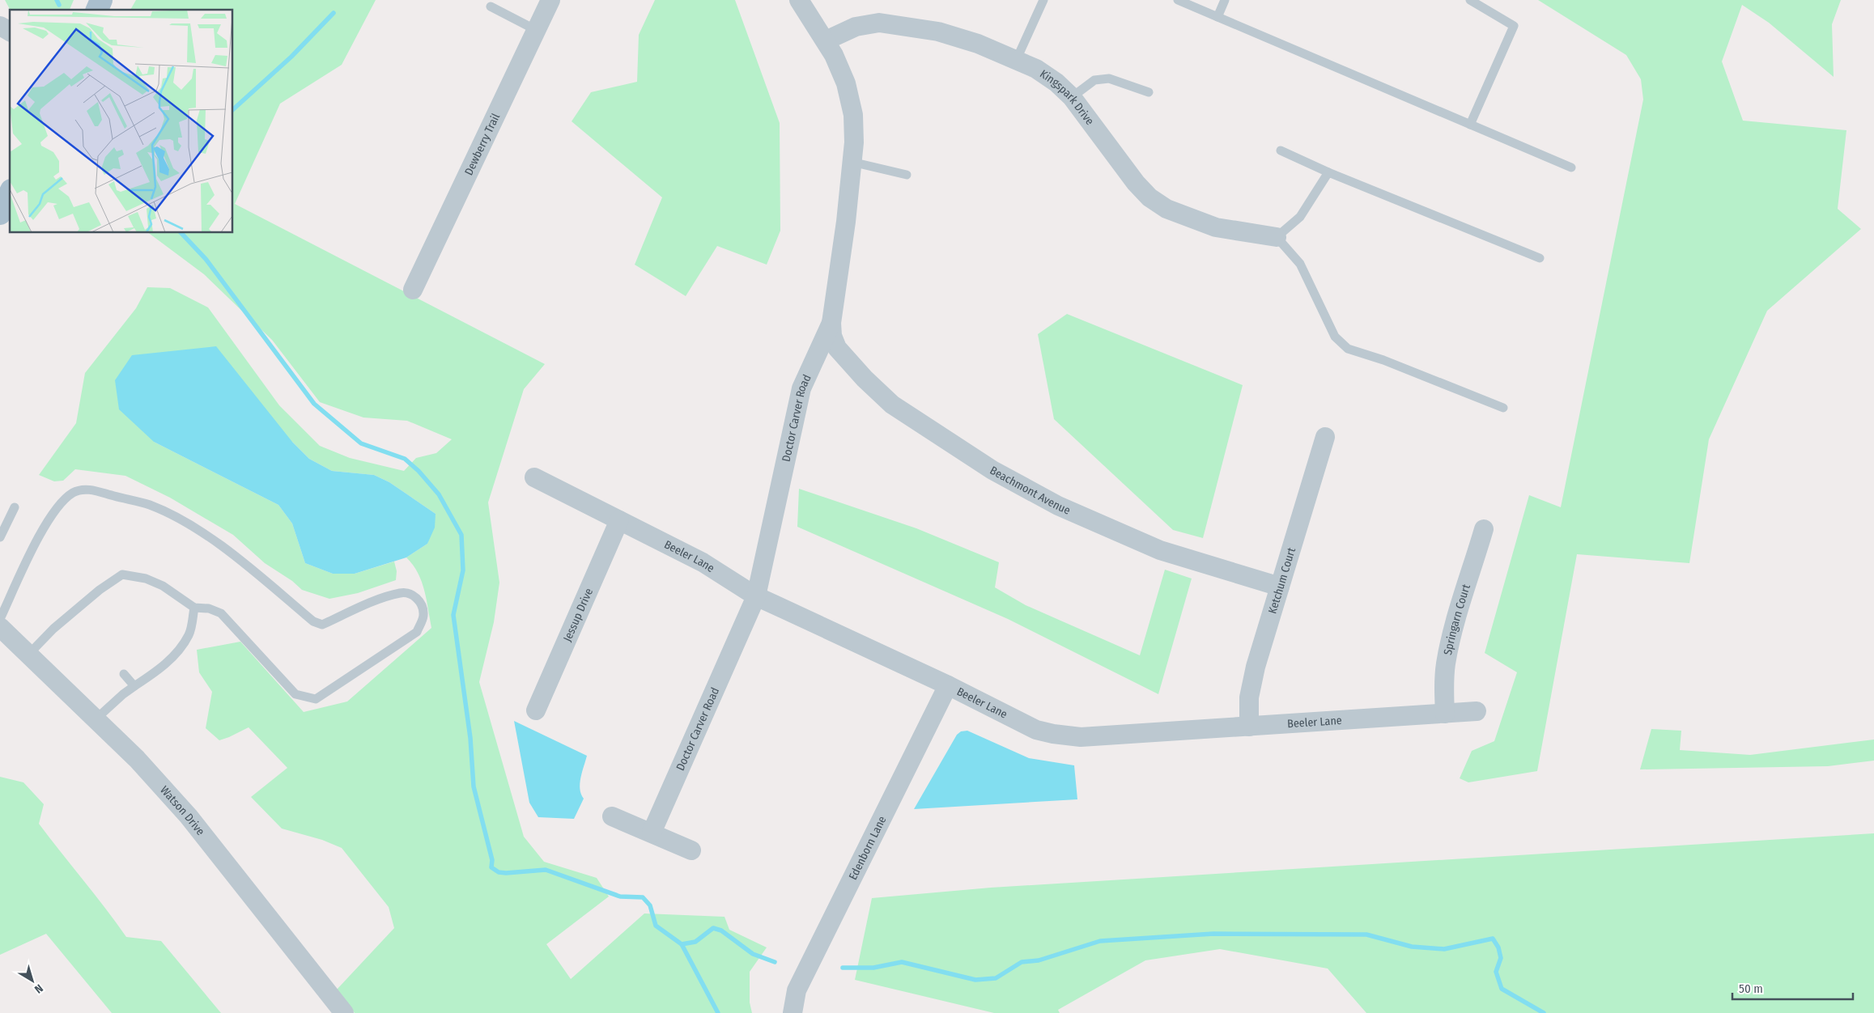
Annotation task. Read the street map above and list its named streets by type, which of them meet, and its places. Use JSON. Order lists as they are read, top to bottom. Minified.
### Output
{"streets":{"street":["Kingspark Drive","Dewberry Trail","Doctor Carver Road","Beachmont Avenue","Beeler Lane","Ketchum Court","Jessup Drive","Springarn Court","Watson Drive","Edenborn Lane"]},"crossings":[["Kingspark Drive","Doctor Carver Road"],["Doctor Carver Road","Beachmont Avenue"],["Doctor Carver Road","Beeler Lane"],["Beachmont Avenue","Ketchum Court"],["Beeler Lane","Ketchum Court"],["Beeler Lane","Jessup Drive"],["Beeler Lane","Springarn Court"],["Beeler Lane","Edenborn Lane"]],"scale_bar":"50 m","north":"bottom right"}
